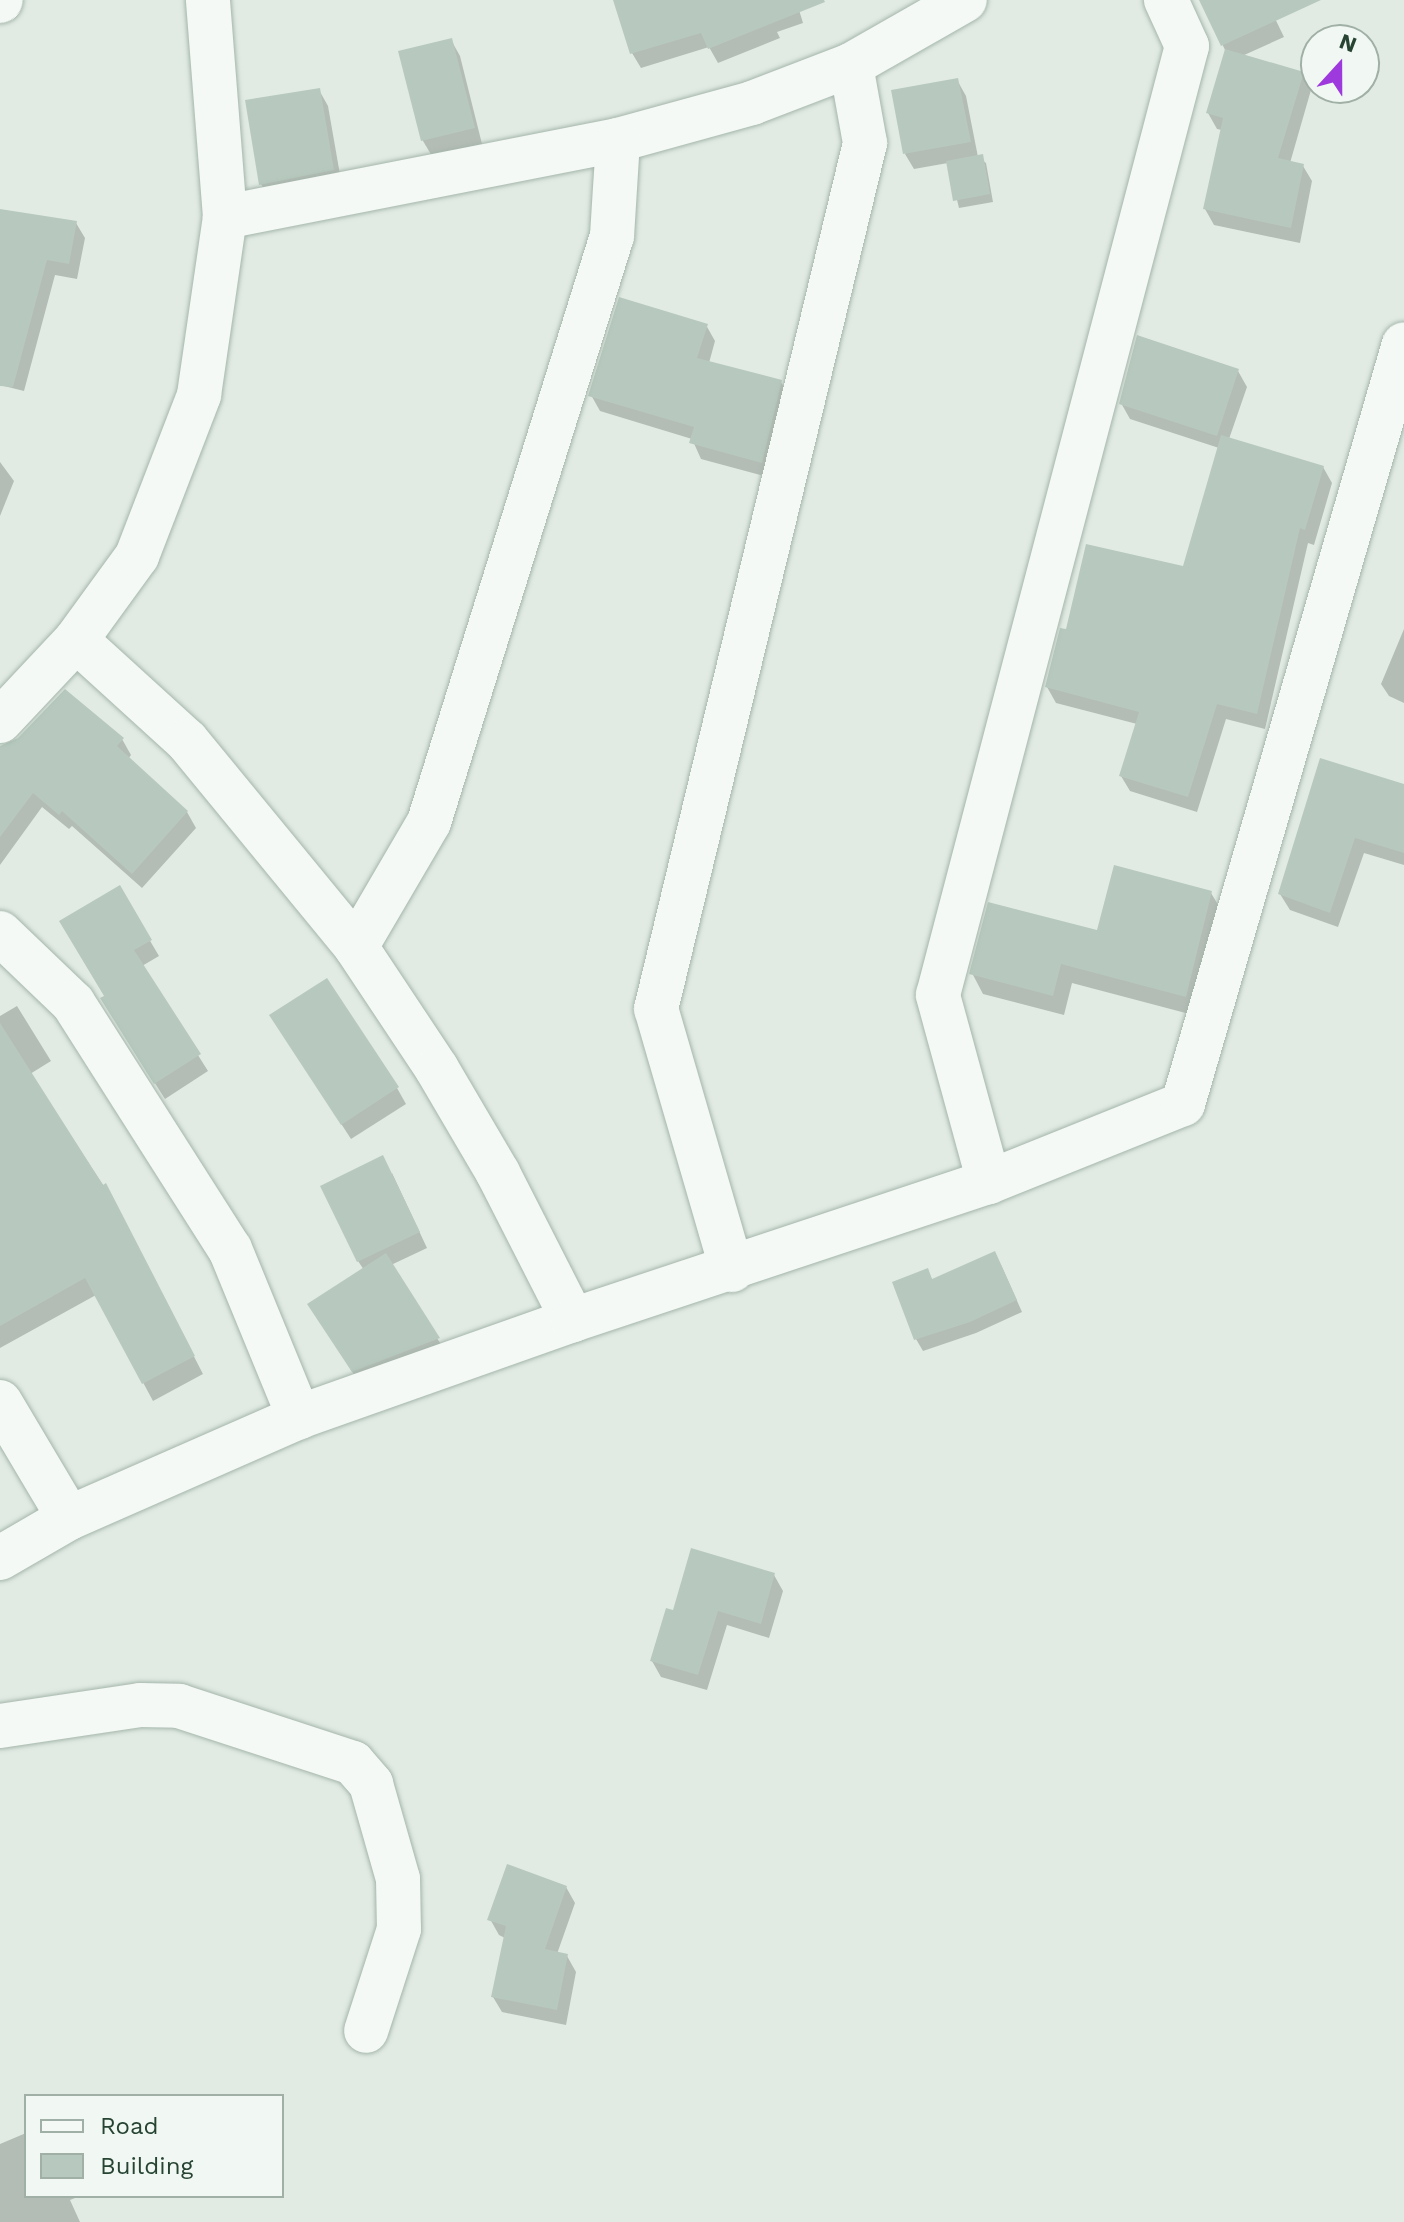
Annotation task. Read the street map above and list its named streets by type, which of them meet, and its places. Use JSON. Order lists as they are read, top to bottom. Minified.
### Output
{"legend":["Road","Building"],"north":"top"}
